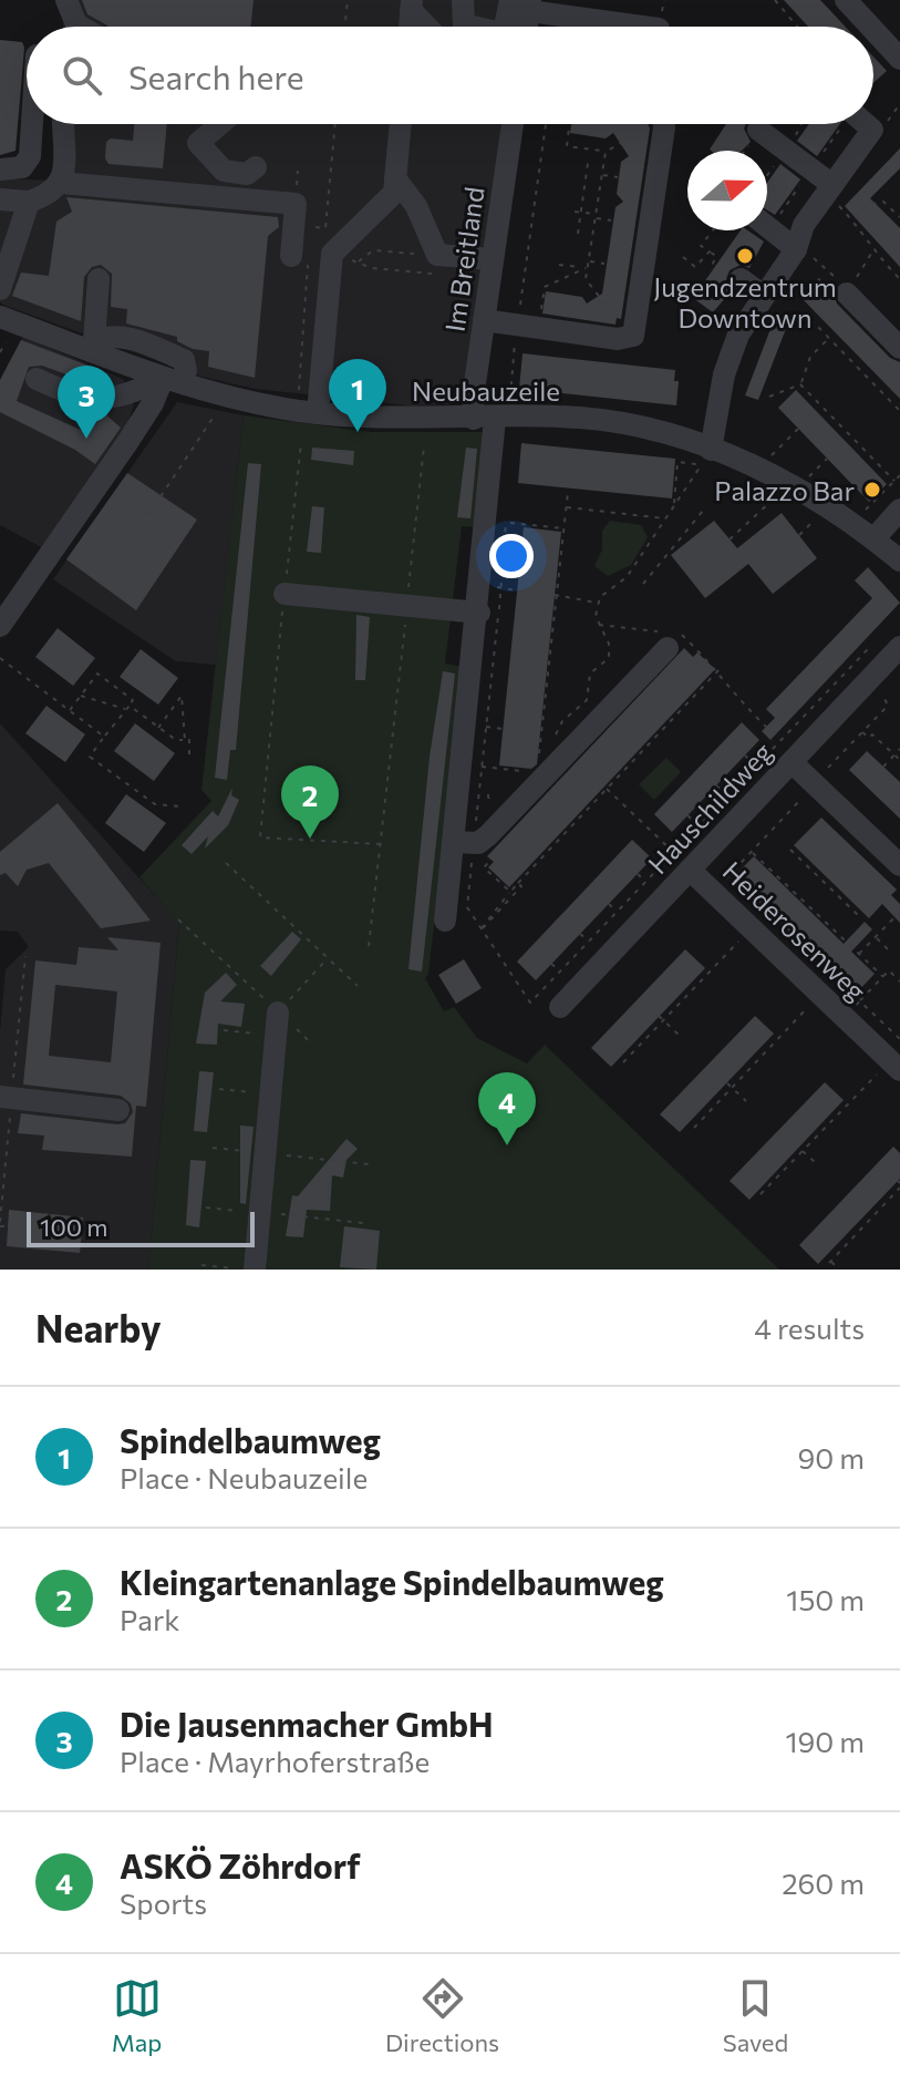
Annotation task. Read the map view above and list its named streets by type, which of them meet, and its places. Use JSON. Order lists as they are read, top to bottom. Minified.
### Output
{"streets":{"street":["Im Breitland","Neubauzeile","Hauschildweg","Heiderosenweg"]},"crossings":[["Im Breitland","Neubauzeile"],["Hauschildweg","Heiderosenweg"]],"places":["Jugendzentrum Downtown","Palazzo Bar"],"scale_bar":"100 m","north":"right","page":{"search":"Search here","pins":["1","3","2","4"],"scale":"100 m","heading":["Nearby","4 results"],"list":[{"mark":"1","name":"Spindelbaumweg","note":"Place · Neubauzeile","value":"90 m"},{"mark":"2","name":"Kleingartenanlage Spindelbaumweg","note":"Park","value":"150 m"},{"mark":"3","name":"Die Jausenmacher GmbH","note":"Place · Mayrhoferstraße","value":"190 m"},{"mark":"4","name":"ASKÖ Zöhrdorf","note":"Sports","value":"260 m"}],"nav":["Map","Directions","Saved"]}}
